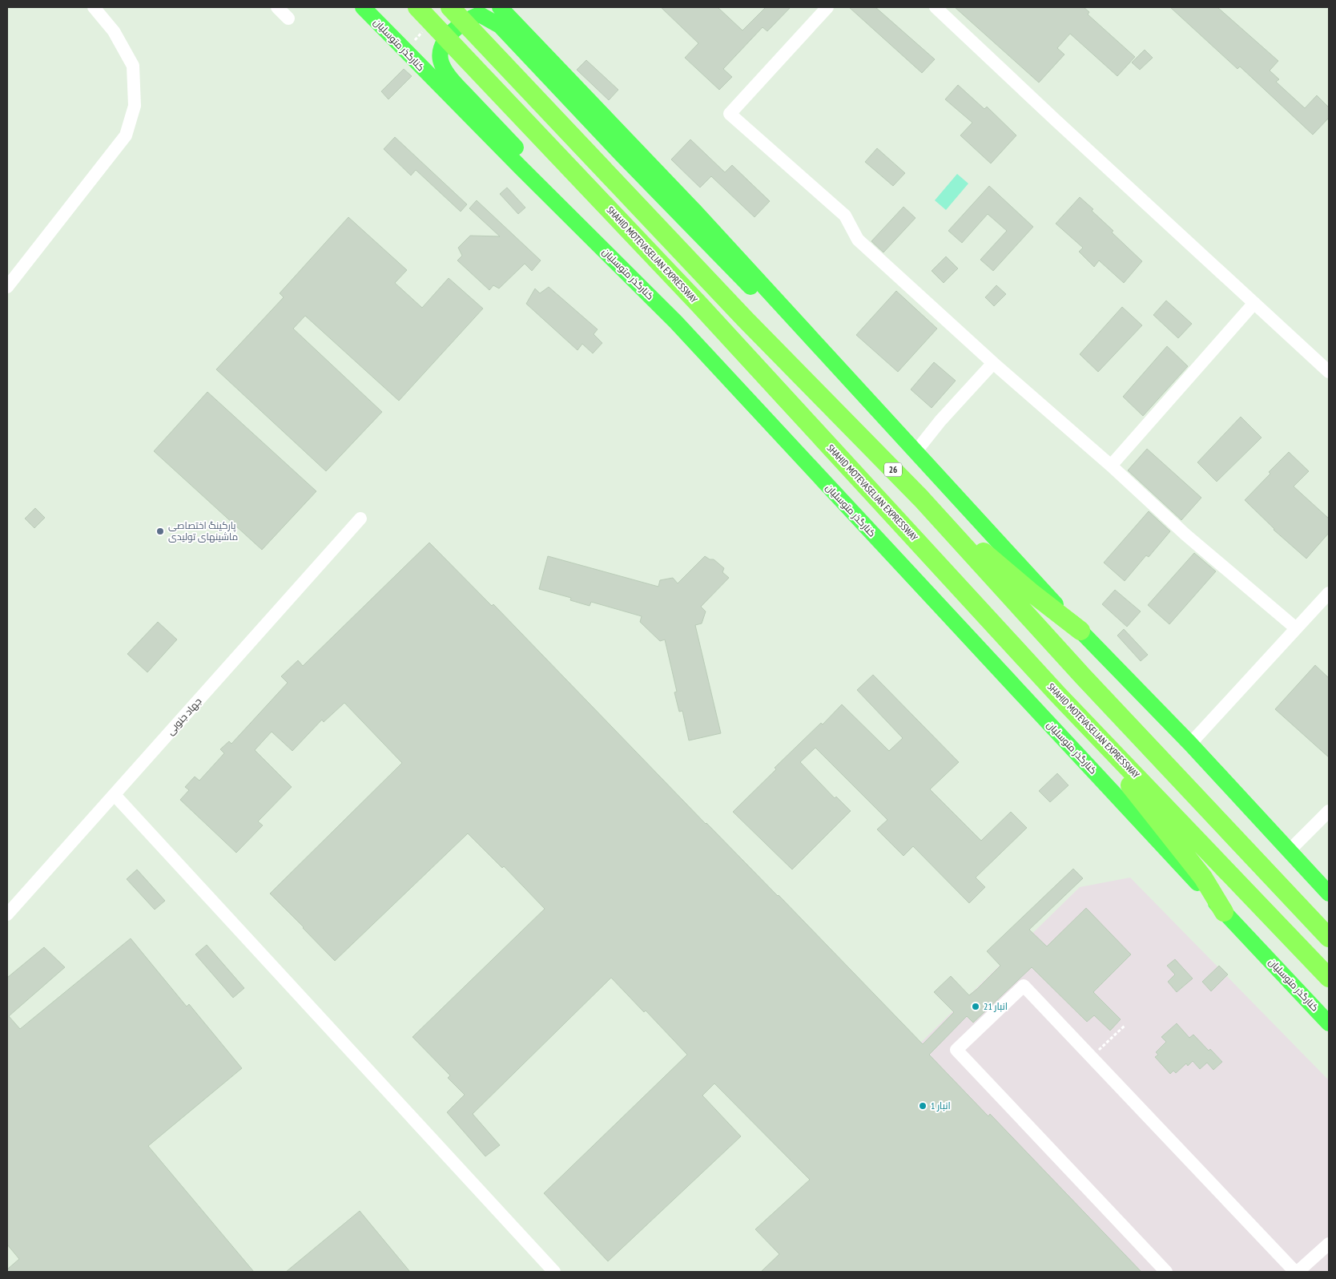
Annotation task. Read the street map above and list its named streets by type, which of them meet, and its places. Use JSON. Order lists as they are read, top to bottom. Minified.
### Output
{"streets":{"highway":["SHAHID MOTEVASELIAN EXPRESSWAY","26"],"main road":["کنارگذر متوسلیان"],"street":["جهاد جنوبی"]},"places":["پارکینگ اختصاصی ماشینهای تولیدی","انبار 21","انبار 1"]}
